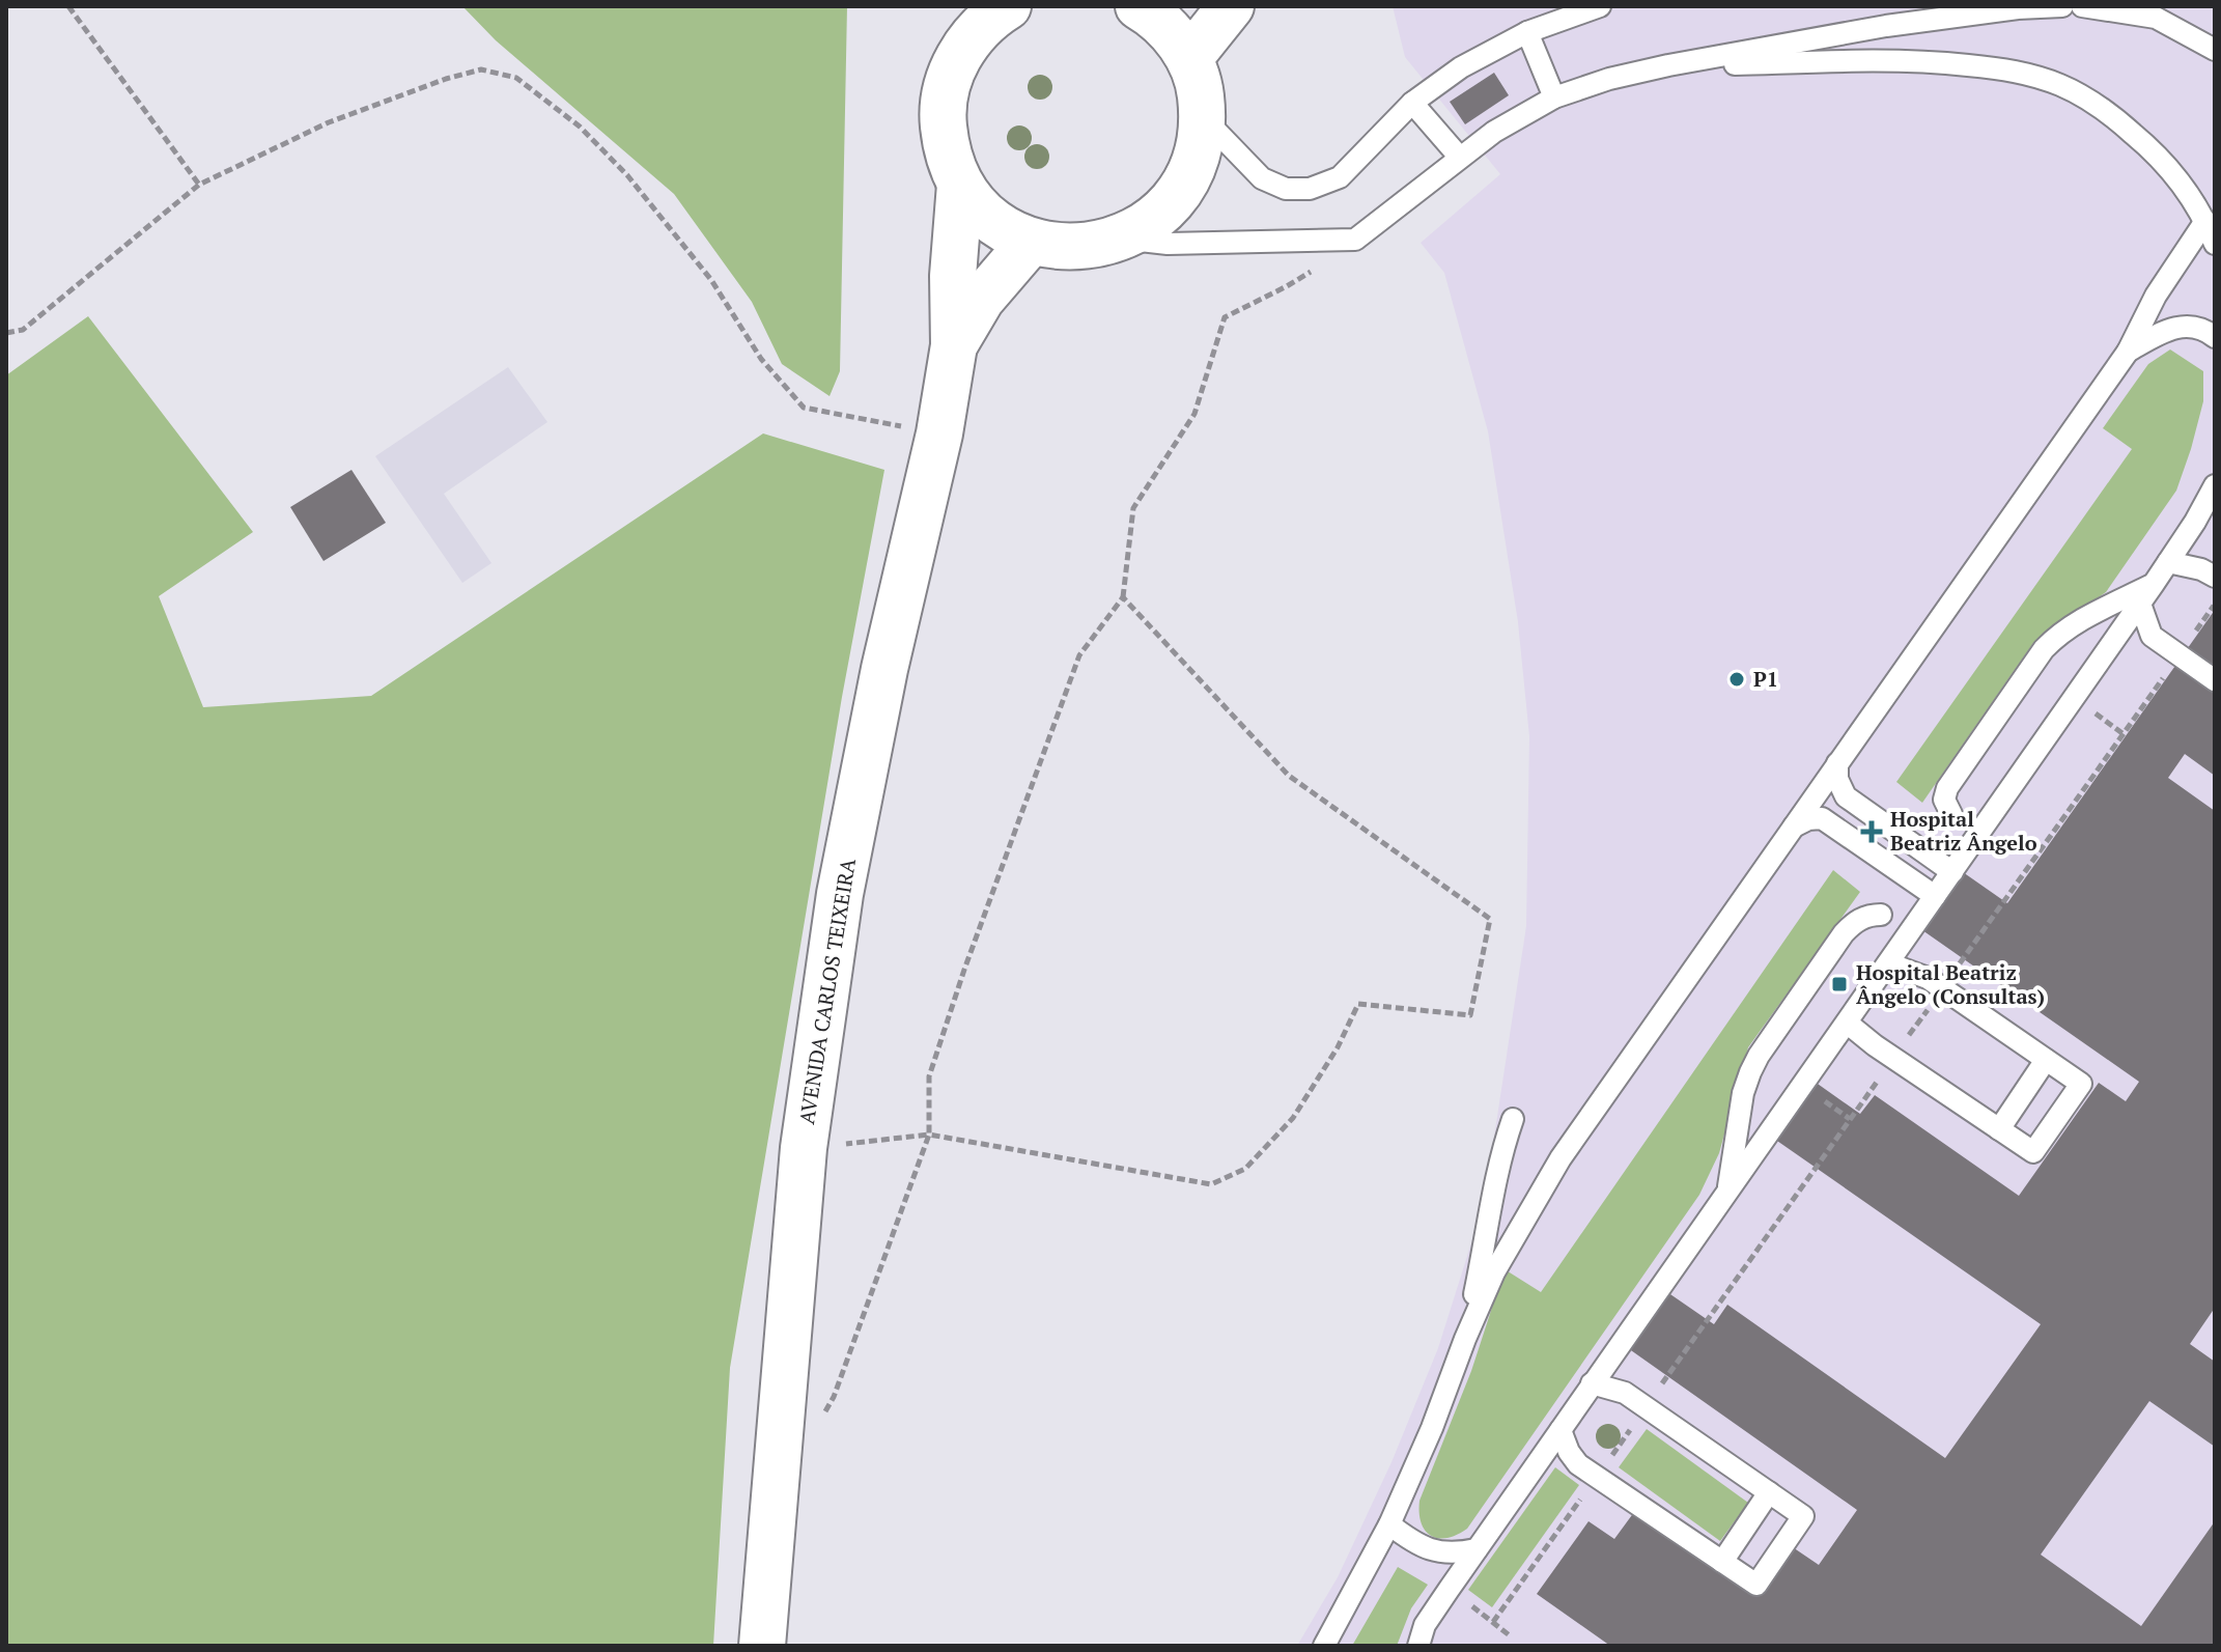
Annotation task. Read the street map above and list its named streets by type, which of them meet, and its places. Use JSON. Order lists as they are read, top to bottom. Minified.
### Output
{"streets":{"main road":["AVENIDA CARLOS TEIXEIRA"]},"places":{"other":["P1"],"health":["Hospital Beatriz Ângelo"],"transit":["Hospital Beatriz Ângelo (Consultas)"]}}
